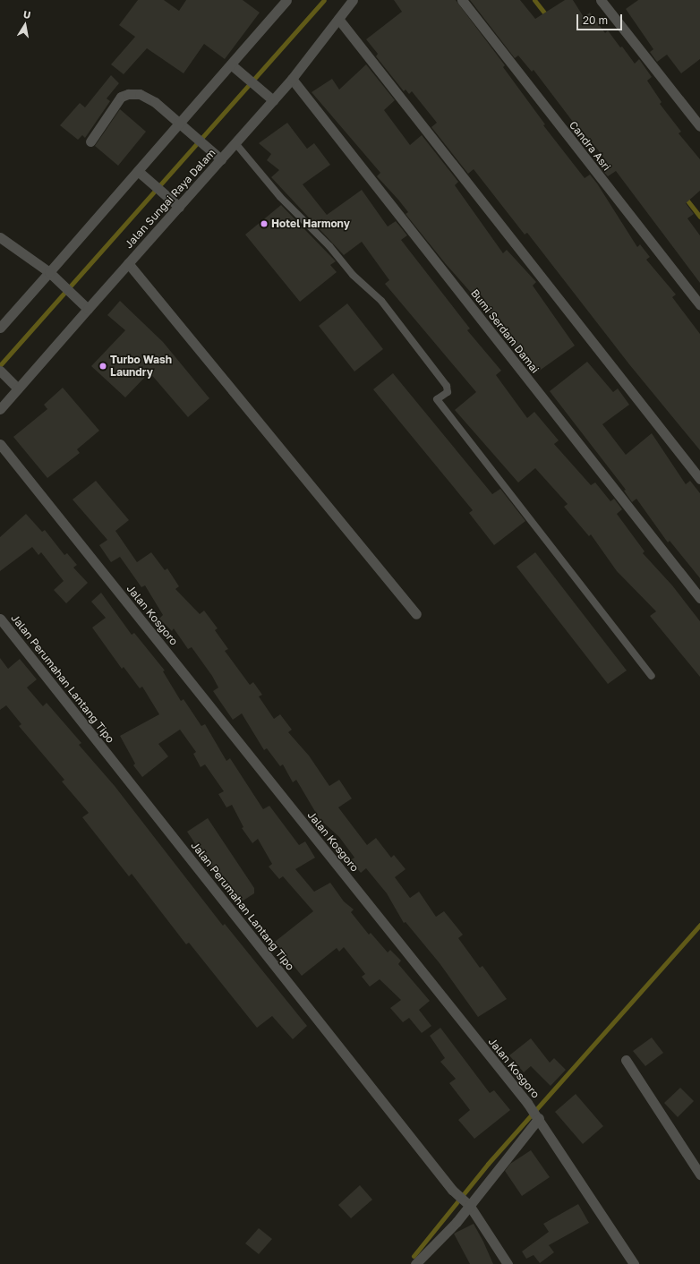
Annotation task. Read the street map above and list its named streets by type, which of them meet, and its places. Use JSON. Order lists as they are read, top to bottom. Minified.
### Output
{"streets":{"street":["Candra Asri","Jalan Sungai Raya Dalam","Bumi Serdam Damai","Jalan Kosgoro","Jalan Perumahan Lantang Tipo"]},"crossings":[["Jalan Sungai Raya Dalam","Bumi Serdam Damai"]],"places":["Hotel Harmony","Turbo Wash Laundry"],"scale_bar":"20 m","north":"top"}
